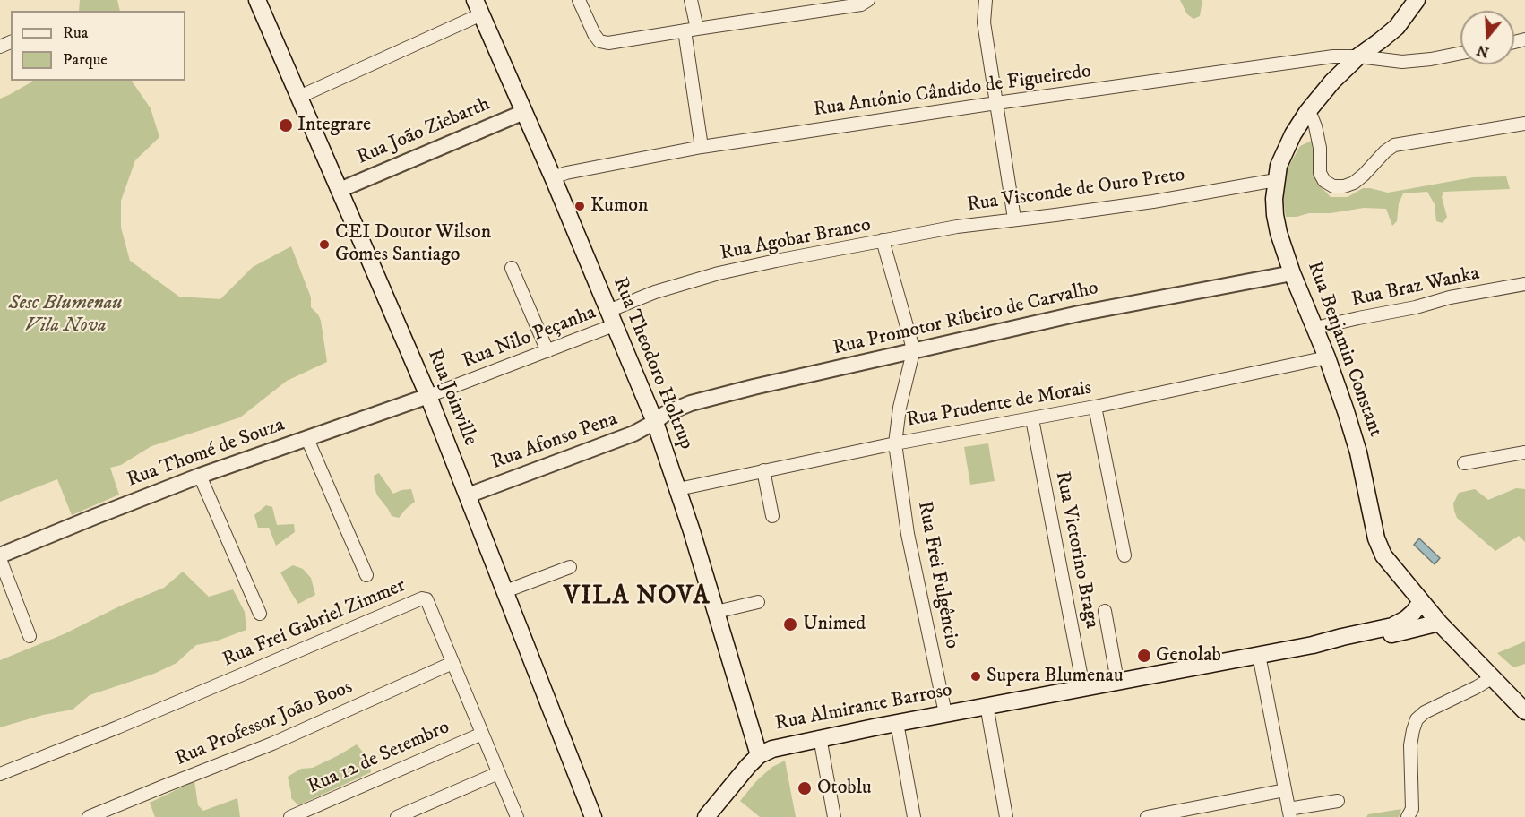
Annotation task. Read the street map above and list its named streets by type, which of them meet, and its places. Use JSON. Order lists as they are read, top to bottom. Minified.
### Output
{"streets":{"main road":["Rua Benjamin Constant","Rua Theodoro Holtrup","Rua Joinville","Rua Almirante Barroso"],"street":["Rua Antônio Cândido de Figueiredo","Rua João Ziebarth","Rua Visconde de Ouro Preto","Rua Agobar Branco","Rua Braz Wanka","Rua Promotor Ribeiro de Carvalho","Rua Nilo Peçanha","Rua Prudente de Morais","Rua Afonso Pena","Rua Thomé de Souza","Rua Victorino Braga","Rua Frei Fulgêncio","Rua Frei Gabriel Zimmer","Rua Professor João Boos","Rua 12 de Setembro"]},"crossings":[["Rua Antônio Cândido de Figueiredo","Rua Benjamin Constant"],["Rua Antônio Cândido de Figueiredo","Rua Theodoro Holtrup"],["Rua João Ziebarth","Rua Theodoro Holtrup"],["Rua João Ziebarth","Rua Joinville"],["Rua Visconde de Ouro Preto","Rua Agobar Branco"],["Rua Visconde de Ouro Preto","Rua Benjamin Constant"],["Rua Agobar Branco","Rua Promotor Ribeiro de Carvalho"],["Rua Agobar Branco","Rua Nilo Peçanha"],["Rua Agobar Branco","Rua Theodoro Holtrup"],["Rua Agobar Branco","Rua Frei Fulgêncio"],["Rua Braz Wanka","Rua Benjamin Constant"],["Rua Promotor Ribeiro de Carvalho","Rua Benjamin Constant"],["Rua Promotor Ribeiro de Carvalho","Rua Theodoro Holtrup"],["Rua Promotor Ribeiro de Carvalho","Rua Afonso Pena"],["Rua Promotor Ribeiro de Carvalho","Rua Frei Fulgêncio"],["Rua Nilo Peçanha","Rua Theodoro Holtrup"],["Rua Nilo Peçanha","Rua Joinville"],["Rua Nilo Peçanha","Rua Thomé de Souza"],["Rua Benjamin Constant","Rua Prudente de Morais"],["Rua Benjamin Constant","Rua Almirante Barroso"],["Rua Theodoro Holtrup","Rua Prudente de Morais"],["Rua Theodoro Holtrup","Rua Afonso Pena"],["Rua Theodoro Holtrup","Rua Almirante Barroso"],["Rua Joinville","Rua Afonso Pena"],["Rua Joinville","Rua Thomé de Souza"],["Rua Prudente de Morais","Rua Victorino Braga"],["Rua Prudente de Morais","Rua Frei Fulgêncio"],["Rua Victorino Braga","Rua Almirante Barroso"],["Rua Frei Fulgêncio","Rua Almirante Barroso"],["Rua Frei Gabriel Zimmer","Rua Professor João Boos"],["Rua Frei Gabriel Zimmer","Rua 12 de Setembro"]],"districts":["VILA NOVA"],"parks":["Sesc Blumenau Vila Nova"],"places":["Integrare","Kumon","CEI Doutor Wilson Gomes Santiago","Unimed","Genolab","Supera Blumenau","Otoblu"],"legend":["Rua","Parque"],"north":"bottom"}
